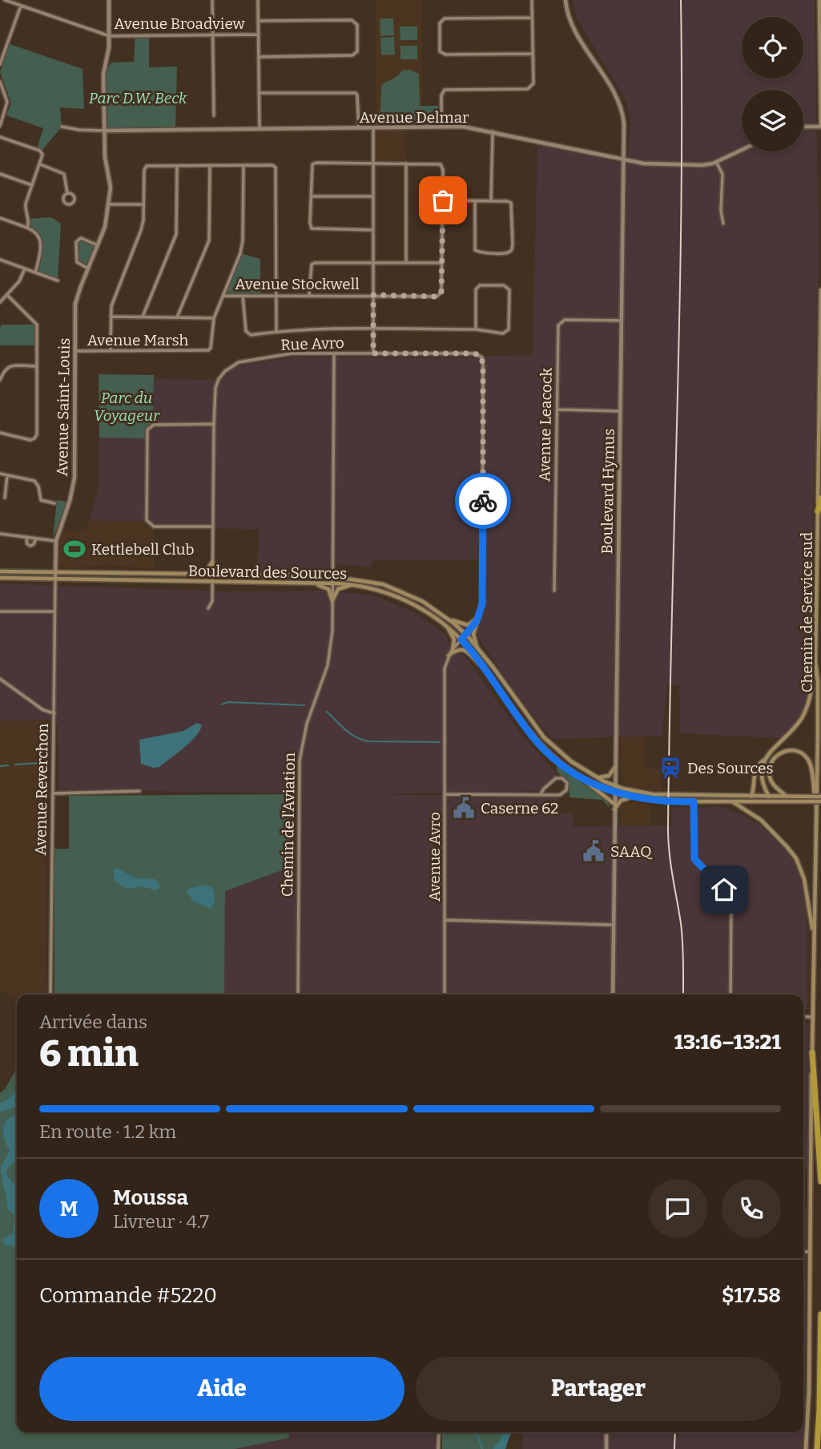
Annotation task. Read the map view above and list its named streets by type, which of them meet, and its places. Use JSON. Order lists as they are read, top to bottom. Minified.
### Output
{"streets":{"main road":["Boulevard des Sources","Chemin de Service sud"],"street":["Avenue Broadview","Avenue Delmar","Avenue Stockwell","Avenue Marsh","Rue Avro","Avenue Saint-Louis","Avenue Leacock","Boulevard Hymus","Avenue Reverchon","Chemin de l'Aviation","Avenue Avro"]},"crossings":[["Avenue Broadview","Avenue Saint-Louis"],["Avenue Delmar","Avenue Saint-Louis"],["Avenue Delmar","Boulevard Hymus"],["Avenue Stockwell","Avenue Marsh"],["Avenue Marsh","Avenue Saint-Louis"],["Rue Avro","Boulevard des Sources"],["Rue Avro","Chemin de l'Aviation"],["Rue Avro","Avenue Avro"],["Avenue Saint-Louis","Boulevard des Sources"],["Avenue Saint-Louis","Avenue Reverchon"],["Avenue Leacock","Boulevard Hymus"],["Boulevard Hymus","Boulevard des Sources"],["Boulevard des Sources","Avenue Reverchon"],["Boulevard des Sources","Chemin de l'Aviation"]],"parks":["Parc D.W. Beck","Parc du Voyageur"],"places":{"sports":["Kettlebell Club"],"station":["Des Sources"],"public building":["Caserne 62","SAAQ"]},"page":{"heading":["6 min","Arrivée dans","13:16–13:21"],"panel":["Moussa","Livreur · 4.7","Commande #5220","$17.58"],"bar":"En route · 1.2 km","round":"M","buttons":["Aide","Partager"]}}
